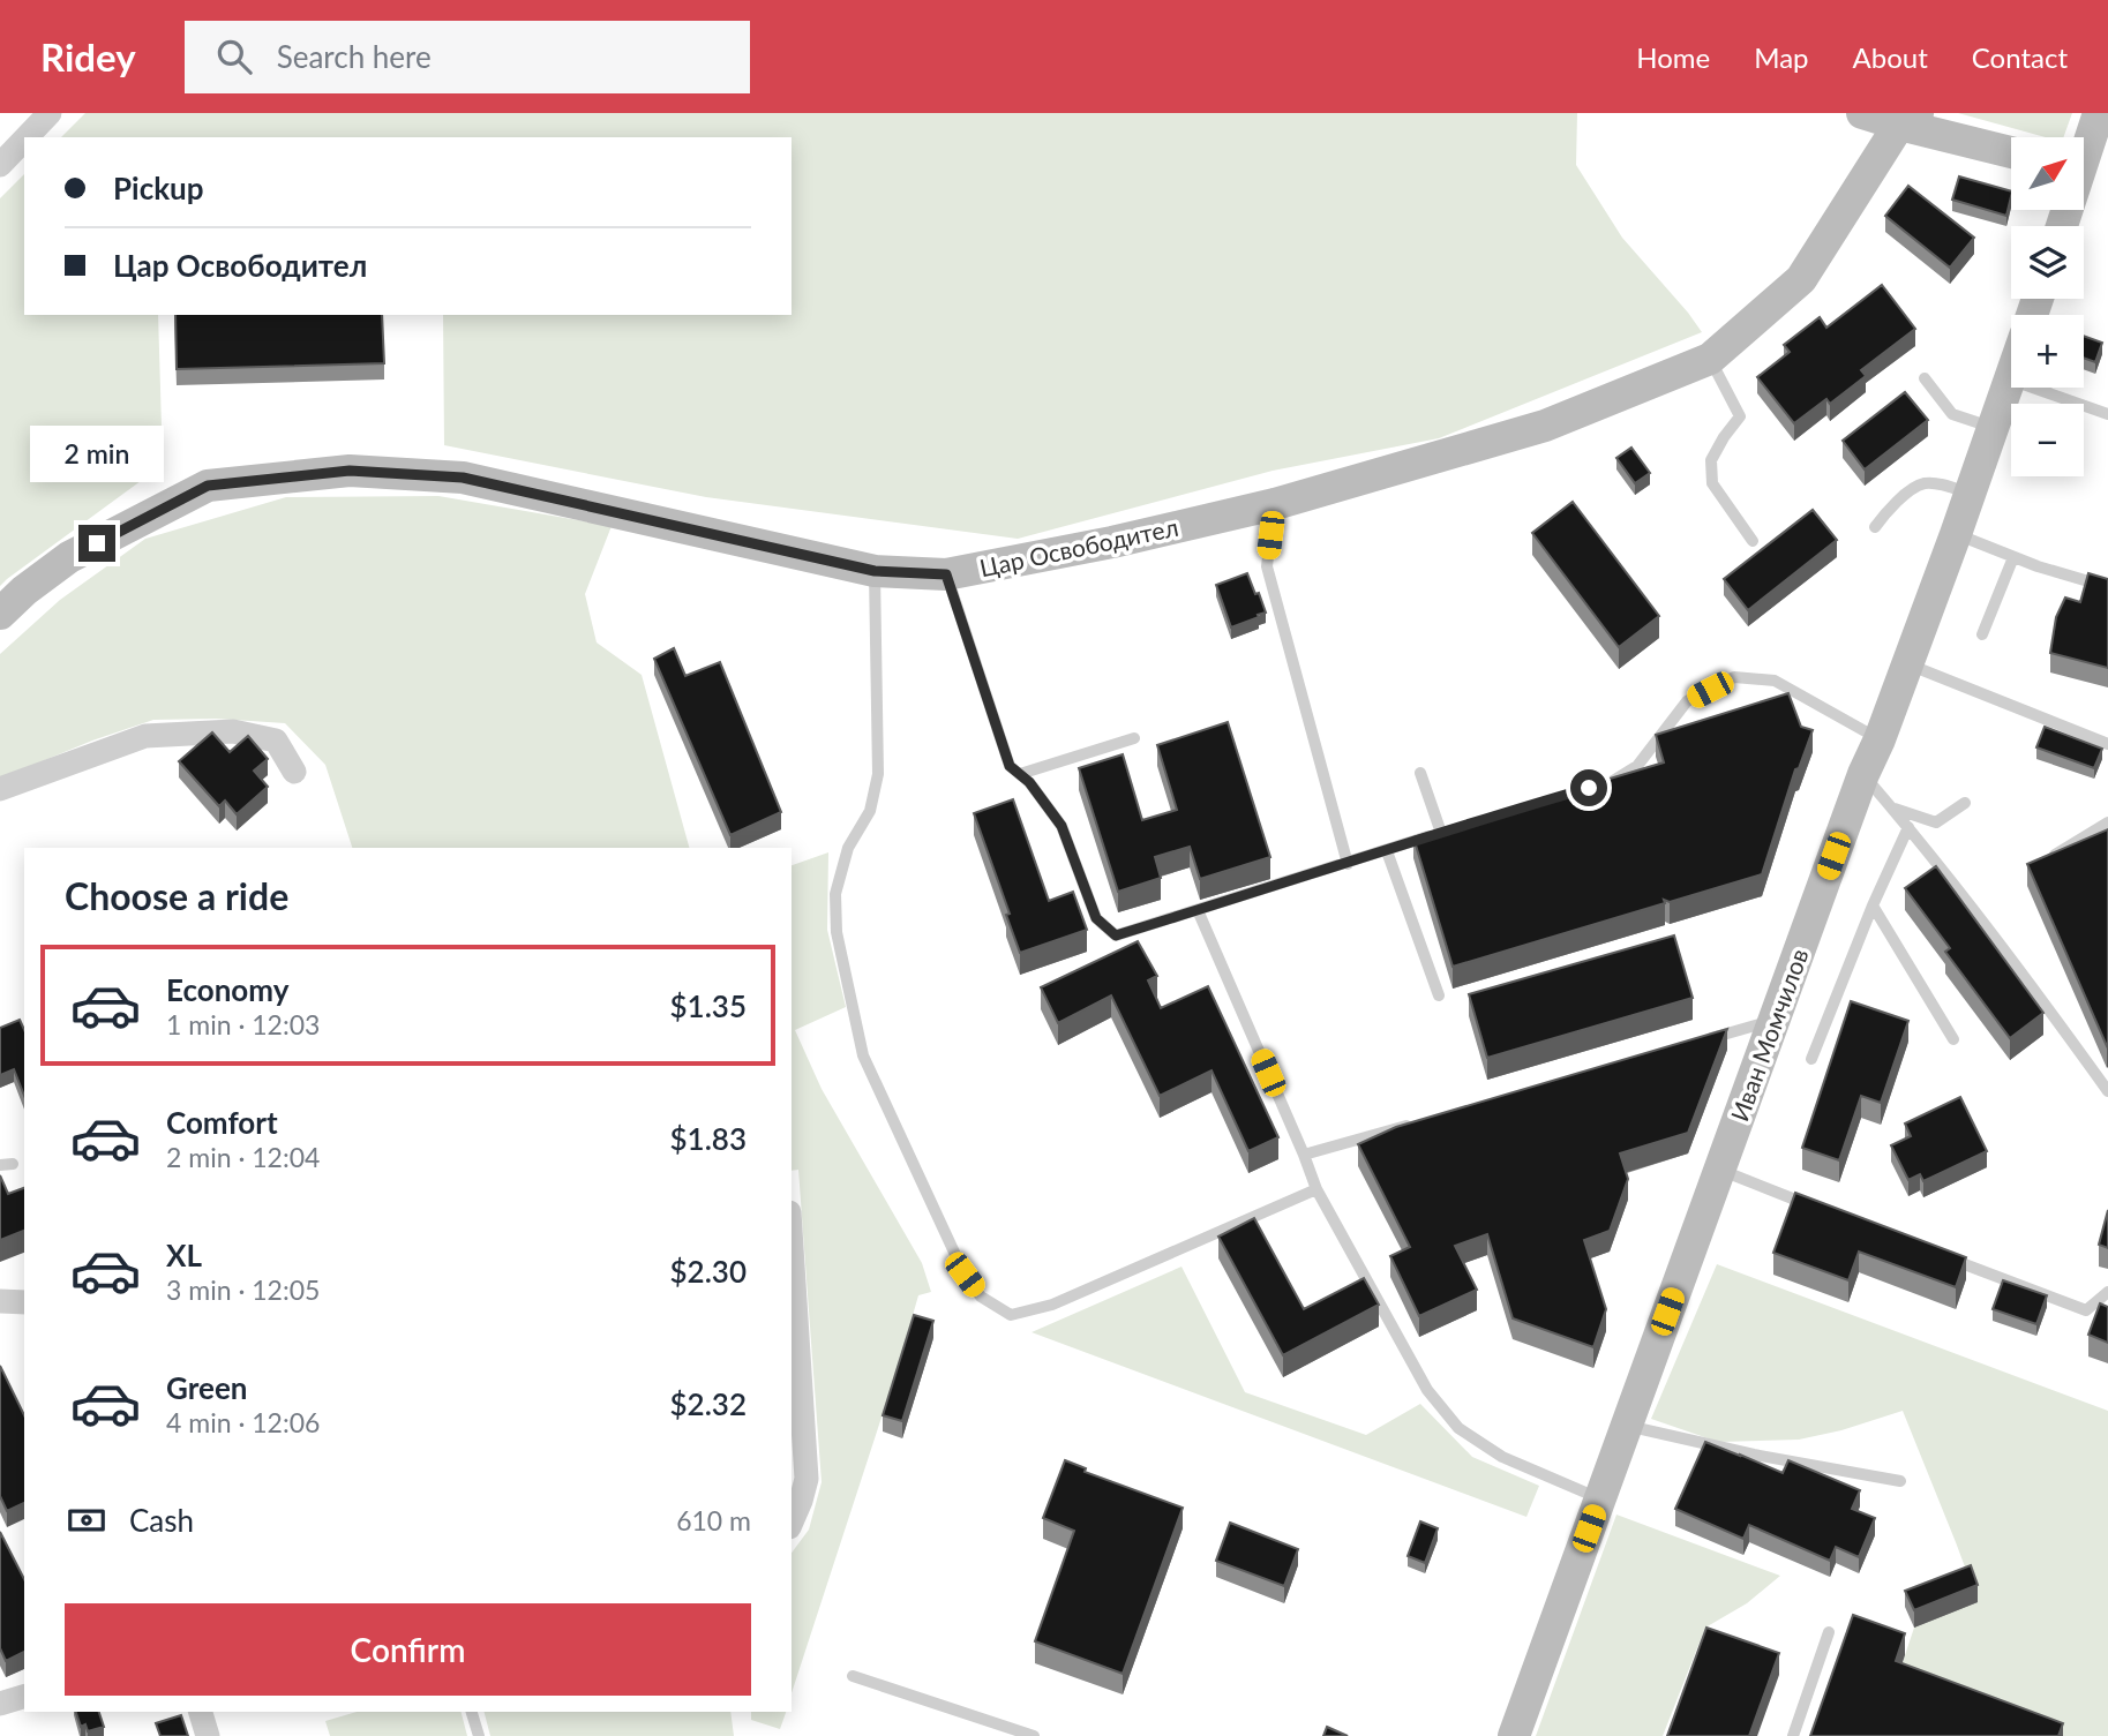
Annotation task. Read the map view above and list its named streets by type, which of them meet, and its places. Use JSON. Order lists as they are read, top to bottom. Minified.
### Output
{"streets":{"main road":["Цар Освободител","Иван Момчилов"]},"north":"top right","page":{"header":"Ridey","search":"Search here","nav":["Home","Map","About","Contact"],"map_buttons":["+","−"],"banner":["Pickup","Цар Освободител"],"bubble":"2 min","heading":"Choose a ride","list":[{"name":"Economy","note":"1 min · 12:03","value":"$1.35"},{"name":"Comfort","note":"2 min · 12:04","value":"$1.83"},{"name":"XL","note":"3 min · 12:05","value":"$2.30"},{"name":"Green","note":"4 min · 12:06","value":"$2.32"}],"pay":["Cash","610 m"],"buttons":"Confirm"}}
